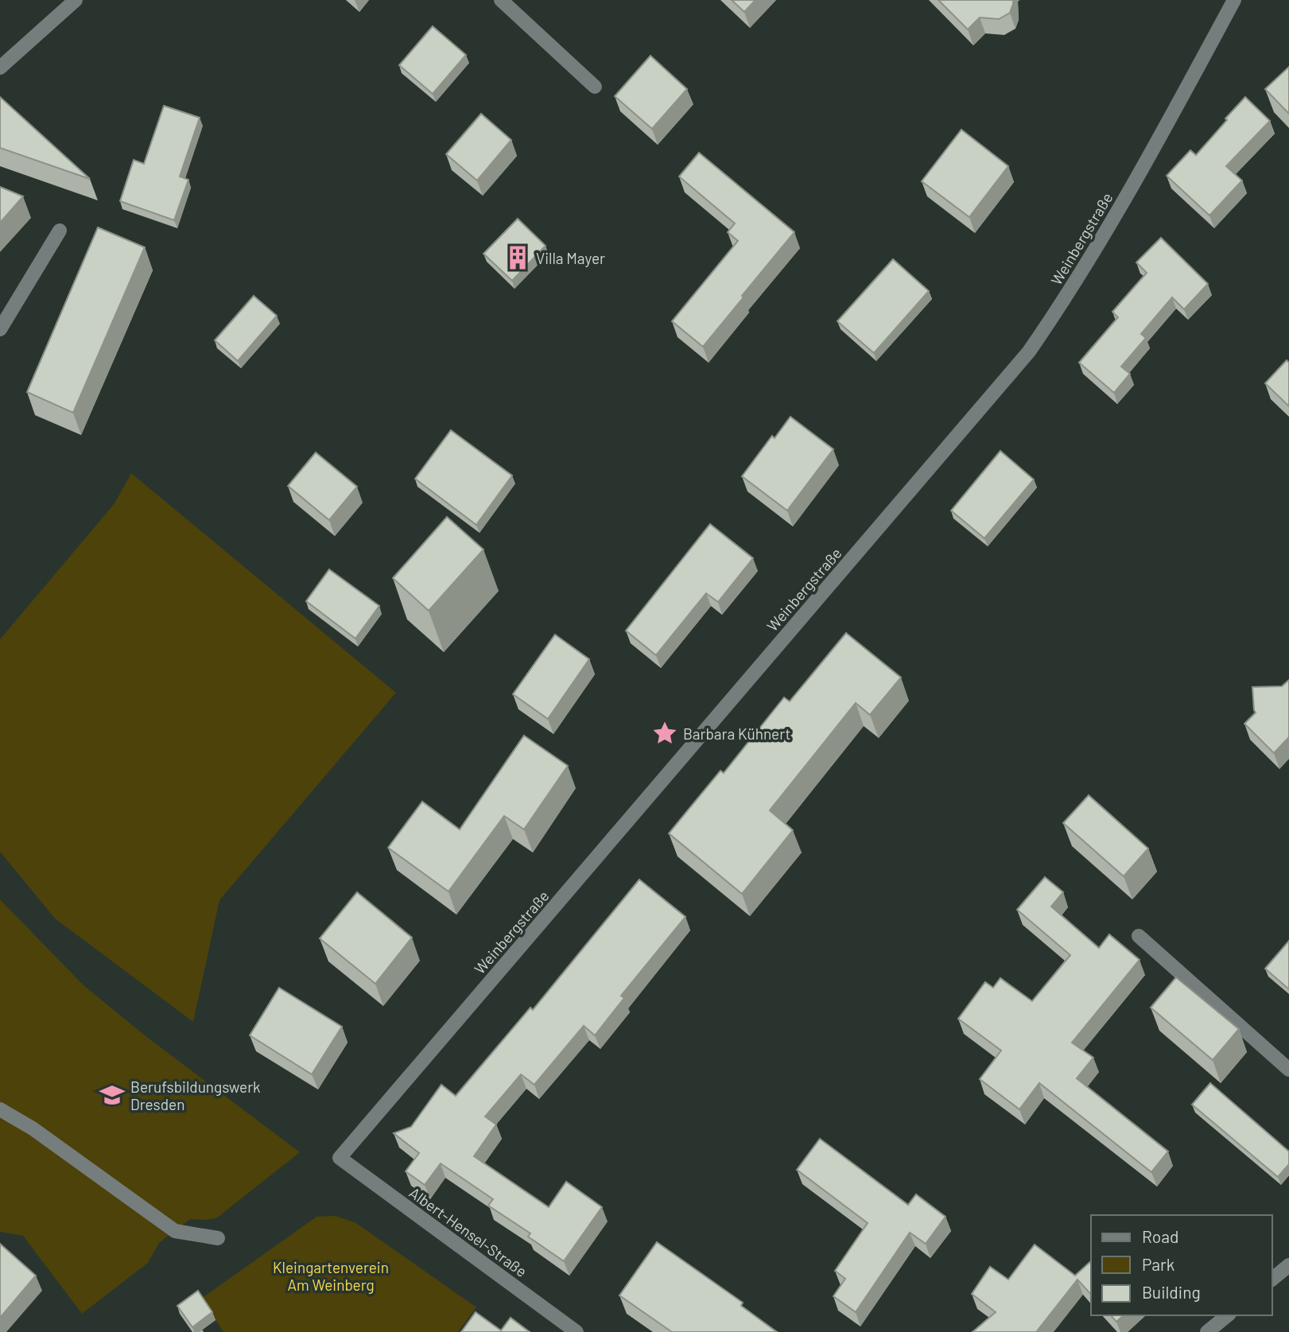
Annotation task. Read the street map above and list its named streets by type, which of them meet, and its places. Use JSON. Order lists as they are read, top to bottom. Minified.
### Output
{"streets":{"street":["Weinbergstraße","Albert-Hensel-Straße"]},"crossings":[["Weinbergstraße","Albert-Hensel-Straße"]],"parks":["Kleingartenverein Am Weinberg"],"places":{"building":["Villa Mayer"],"place":["Barbara Kühnert"],"school or university":["Berufsbildungswerk Dresden"]},"legend":["Road","Park","Building"]}
